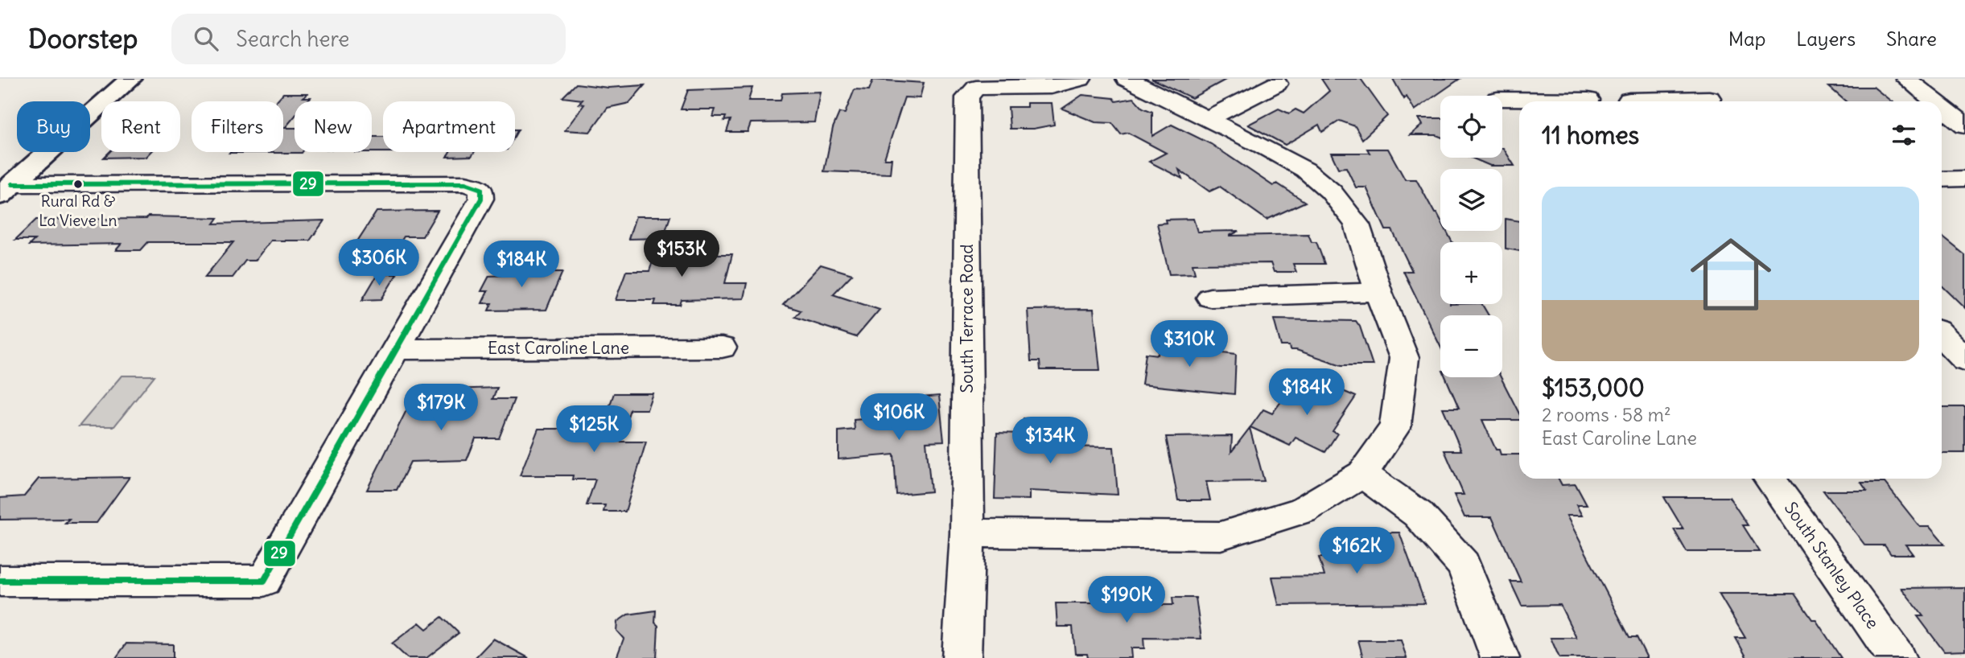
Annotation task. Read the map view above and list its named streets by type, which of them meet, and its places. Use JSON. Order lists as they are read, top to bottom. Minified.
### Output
{"streets":{"street":["South Terrace Road","East Caroline Lane","South Stanley Place"]},"places":["Rural Rd & La Vieve Ln"],"lines":["transit line 29"],"page":{"header":"Doorstep","search":"Search here","nav":["Map","Layers","Share"],"map_buttons":["+","−"],"chip":["Buy","Rent","Filters","New","Apartment"],"heading":"11 homes","list":[{"name":"$153,000","note":"2 rooms · 58 m² · East Caroline Lane"}],"price":["$153K","$306K","$184K","$310K","$184K","$179K","$106K","$125K","$134K","$162K","$190K"]}}
